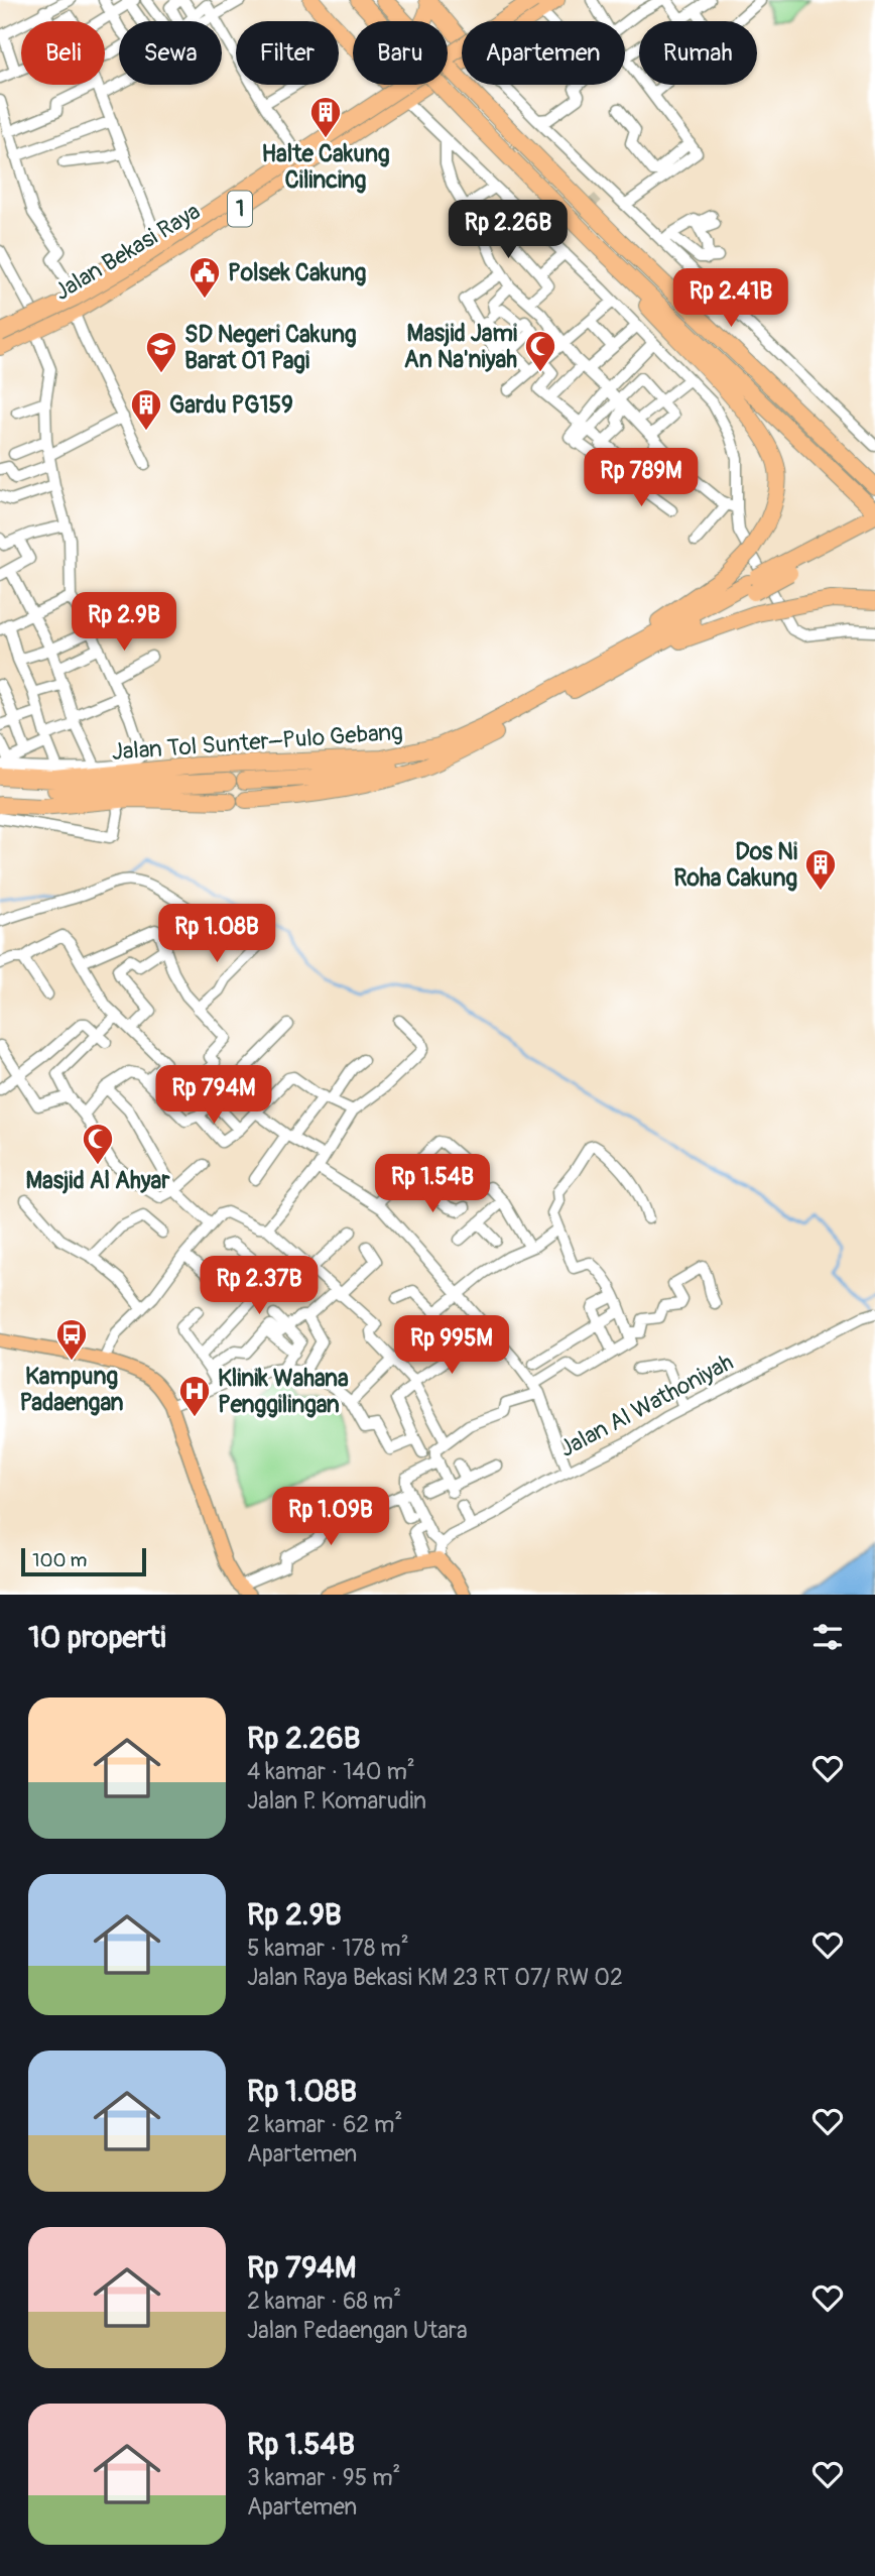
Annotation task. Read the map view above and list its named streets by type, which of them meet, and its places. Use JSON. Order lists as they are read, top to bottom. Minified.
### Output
{"streets":{"highway":["1","Jalan Bekasi Raya","Jalan Tol Sunter–Pulo Gebang"],"street":["Jalan Al Wathoniyah"]},"places":{"building":["Halte Cakung Cilincing","Gardu PG159","Dos Ni Roha Cakung"],"public building":["Polsek Cakung"],"mosque":["Masjid Jami An Na'niyah","Masjid Al Ahyar"],"school or university":["SD Negeri Cakung Barat 01 Pagi"],"bus stop":["Kampung Padaengan"],"hospital":["Klinik Wahana Penggilingan"]},"scale_bar":"100 m","page":{"chip":["Beli","Sewa","Filter","Baru","Apartemen","Rumah"],"price":["Rp 2.26B","Rp 2.41B","Rp 789M","Rp 2.9B","Rp 1.08B","Rp 794M","Rp 1.54B","Rp 2.37B","Rp 995M","Rp 1.09B"],"scale":"100 m","heading":"10 properti","list":[{"name":"Rp 2.26B","note":"4 kamar · 140 m² · Jalan P. Komarudin"},{"name":"Rp 2.9B","note":"5 kamar · 178 m² · Jalan Raya Bekasi KM 23 RT 07/ RW 02"},{"name":"Rp 1.08B","note":"2 kamar · 62 m² · Apartemen"},{"name":"Rp 794M","note":"2 kamar · 68 m² · Jalan Pedaengan Utara"},{"name":"Rp 1.54B","note":"3 kamar · 95 m² · Apartemen"}]}}
